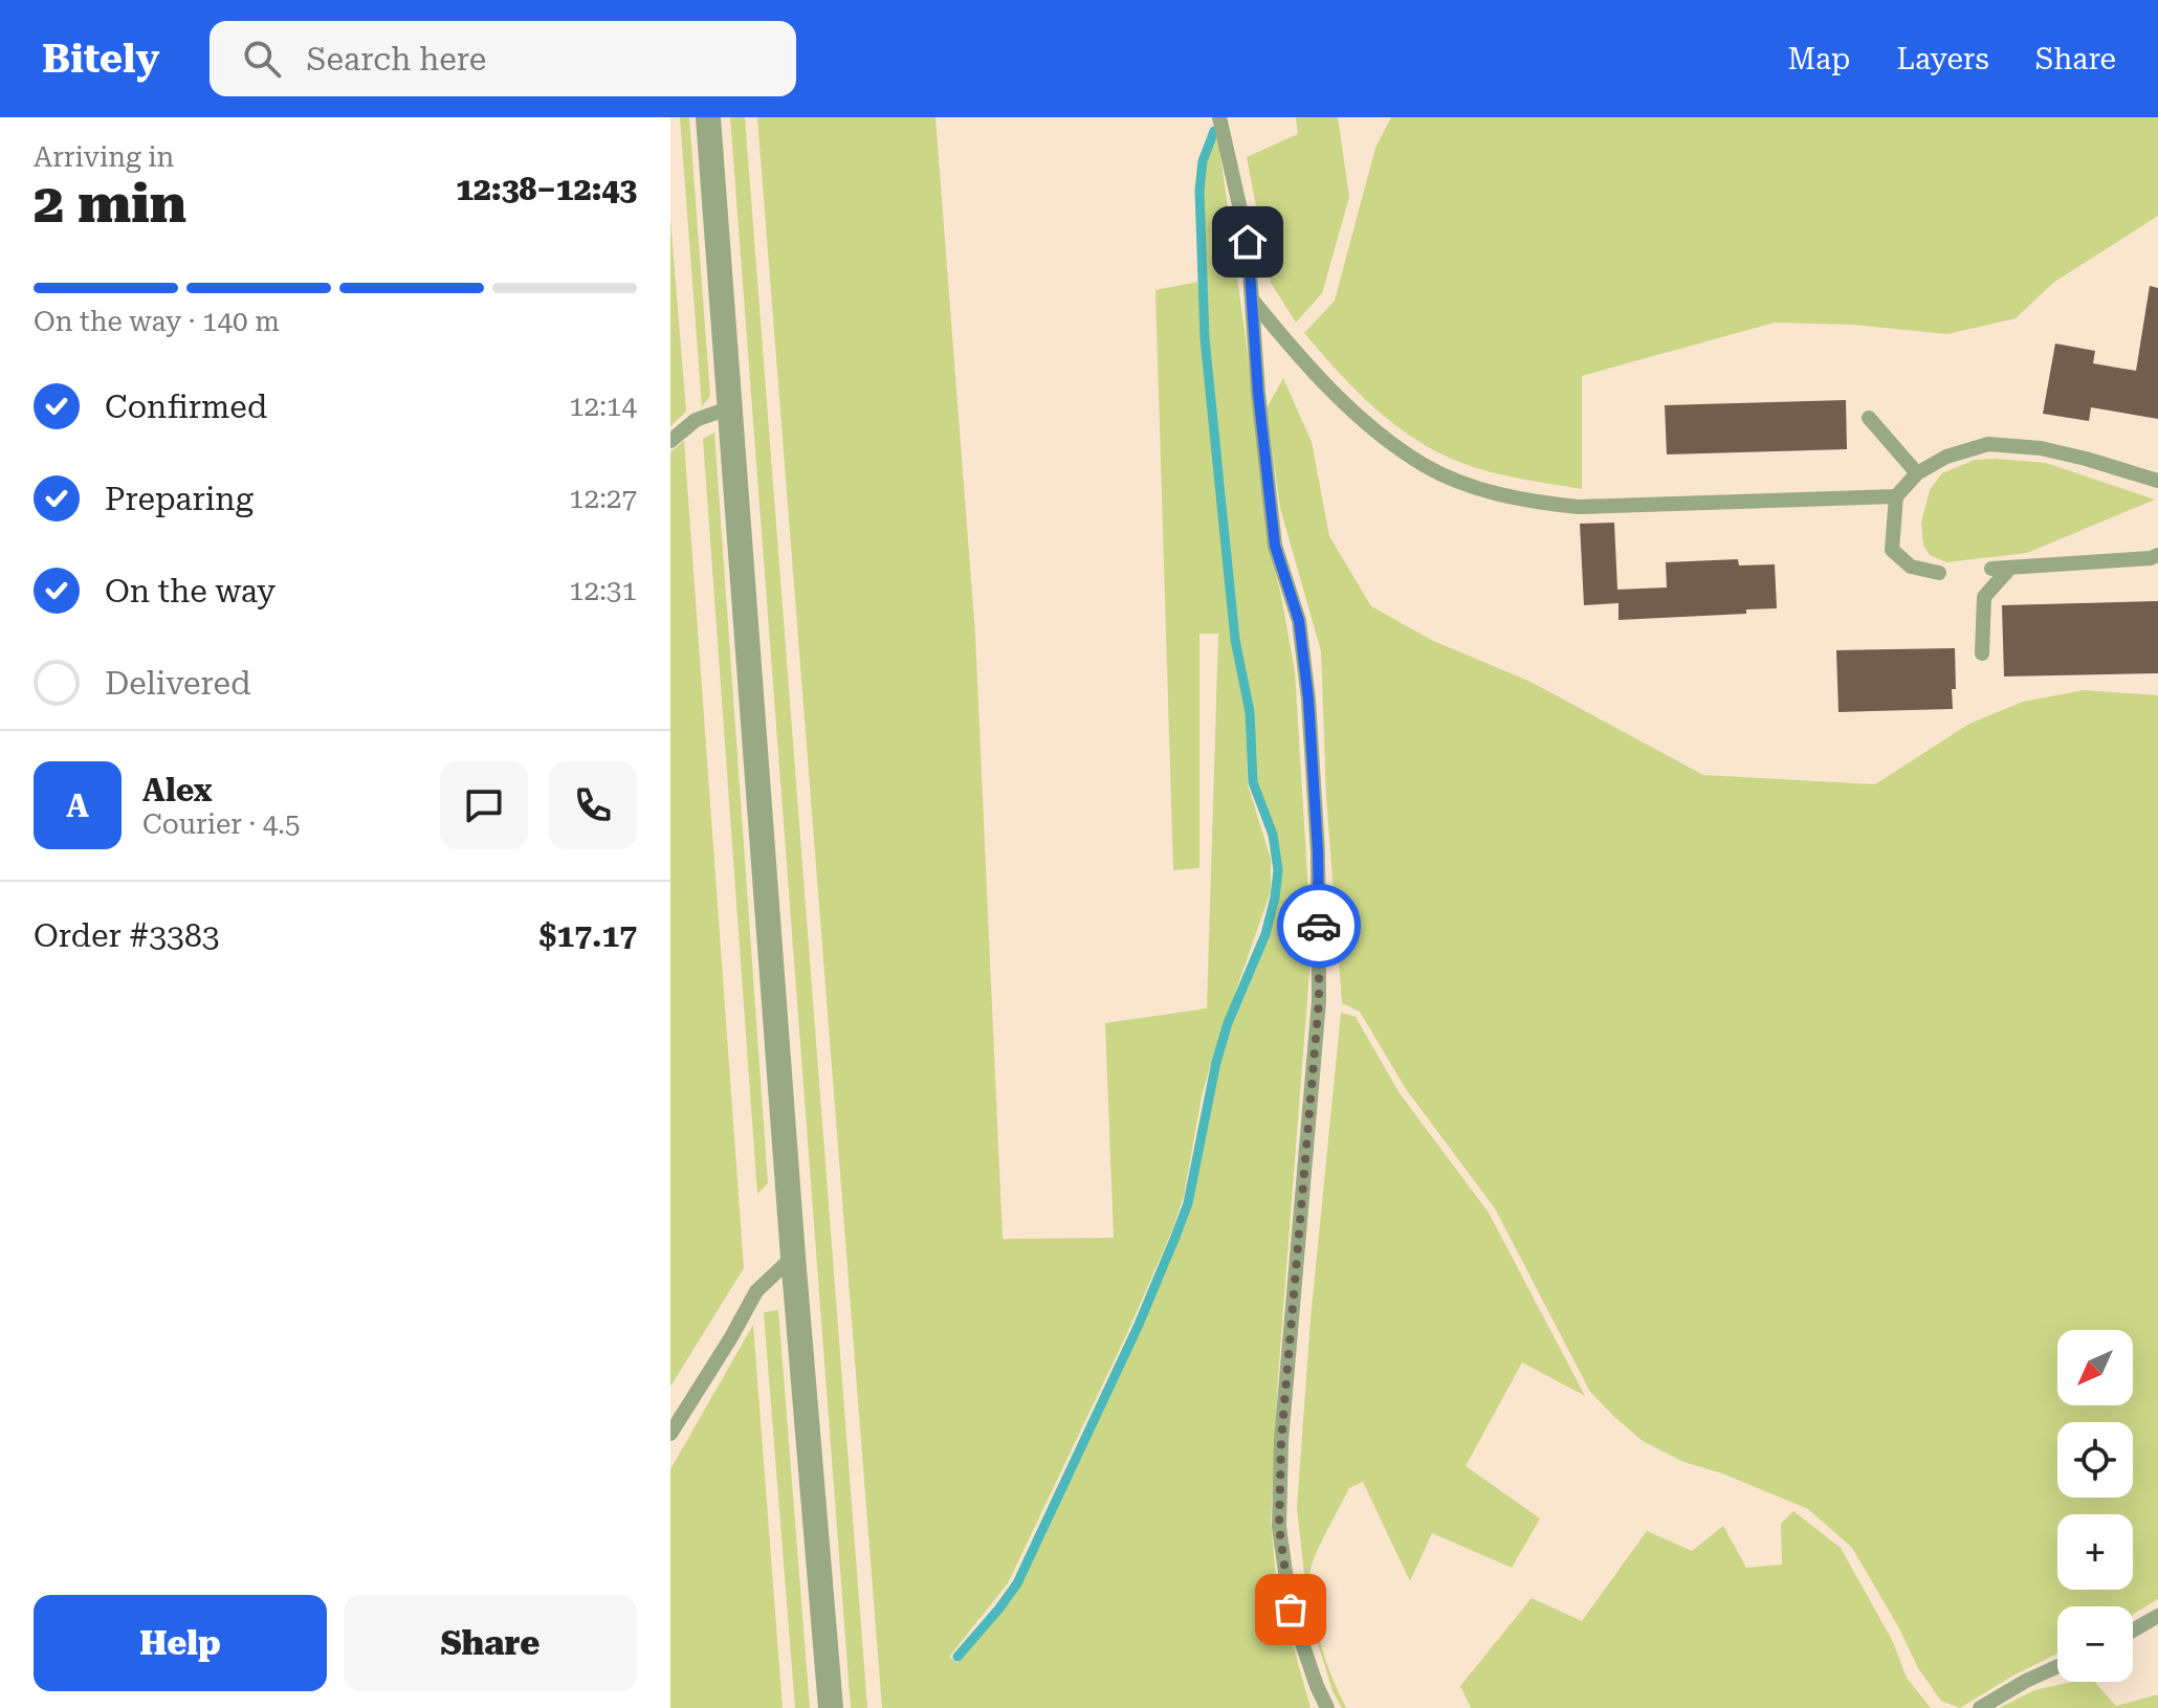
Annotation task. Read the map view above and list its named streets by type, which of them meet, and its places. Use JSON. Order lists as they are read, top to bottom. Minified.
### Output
{"north":"bottom left","page":{"header":"Bitely","search":"Search here","nav":["Map","Layers","Share"],"heading":["2 min","Arriving in","12:38–12:43"],"panel":["Alex","Courier · 4.5","Order #3383","$17.17"],"bar":"On the way · 140 m","list":[["Confirmed","12:14"],["Preparing","12:27"],["On the way","12:31"],"Delivered"],"round":"A","map_buttons":["+","−"],"buttons":["Help","Share"]}}
